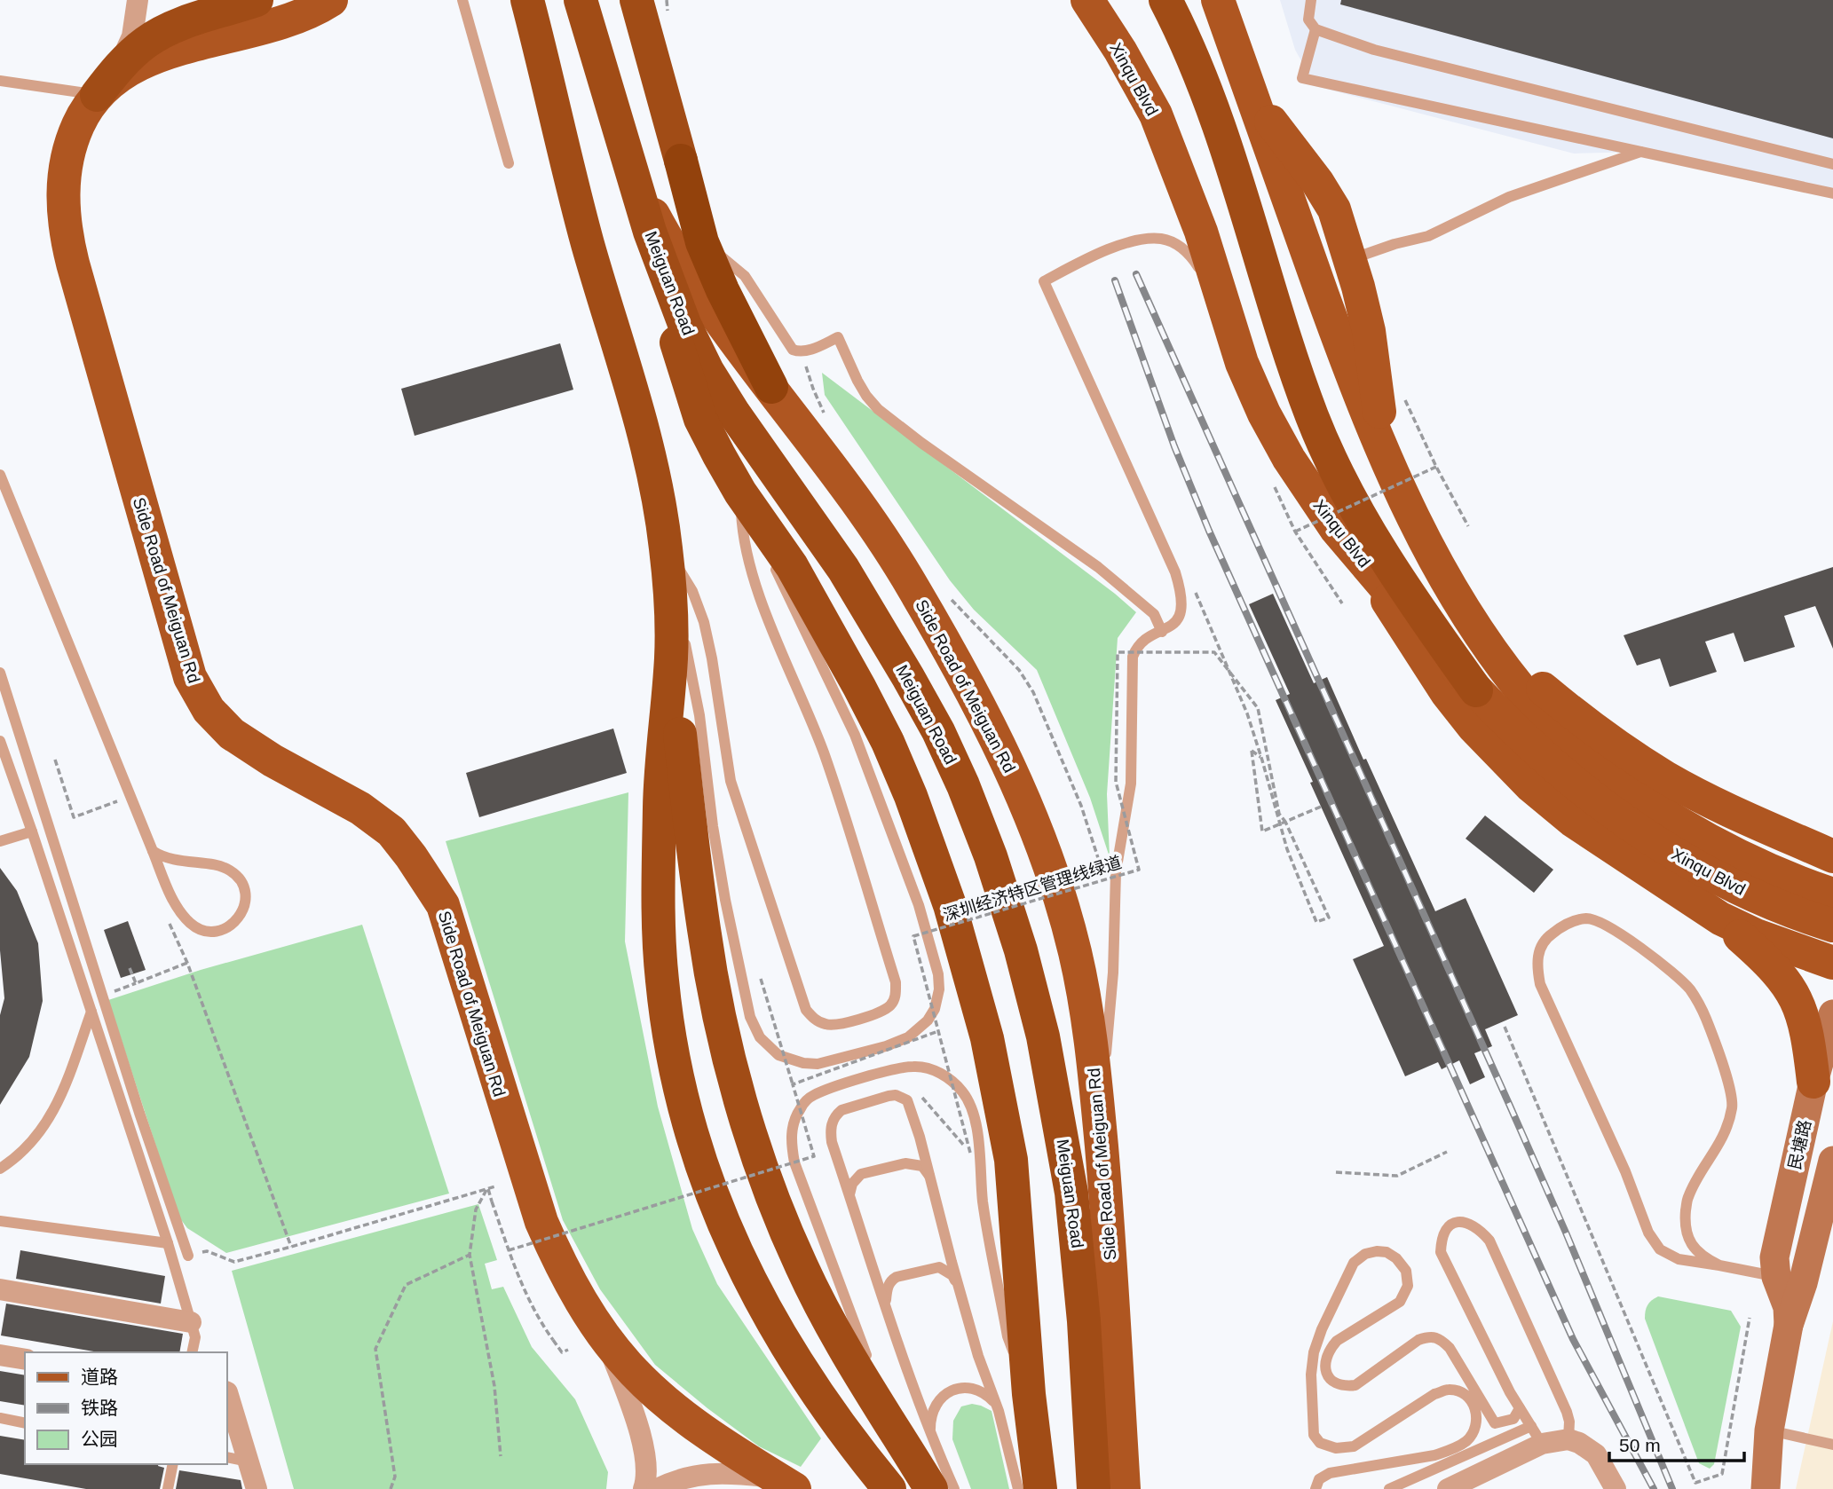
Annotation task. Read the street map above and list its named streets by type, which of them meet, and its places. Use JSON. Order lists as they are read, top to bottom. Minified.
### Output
{"streets":{"highway":["Meiguan Road"],"main road":["Xinqu Blvd","Side Road of Meiguan Rd","民塘路"],"path":["深圳经济特区管理线绿道"]},"crossings":[["Meiguan Road","Side Road of Meiguan Rd"]],"legend":["道路","铁路","公园"],"scale_bar":"50 m"}
